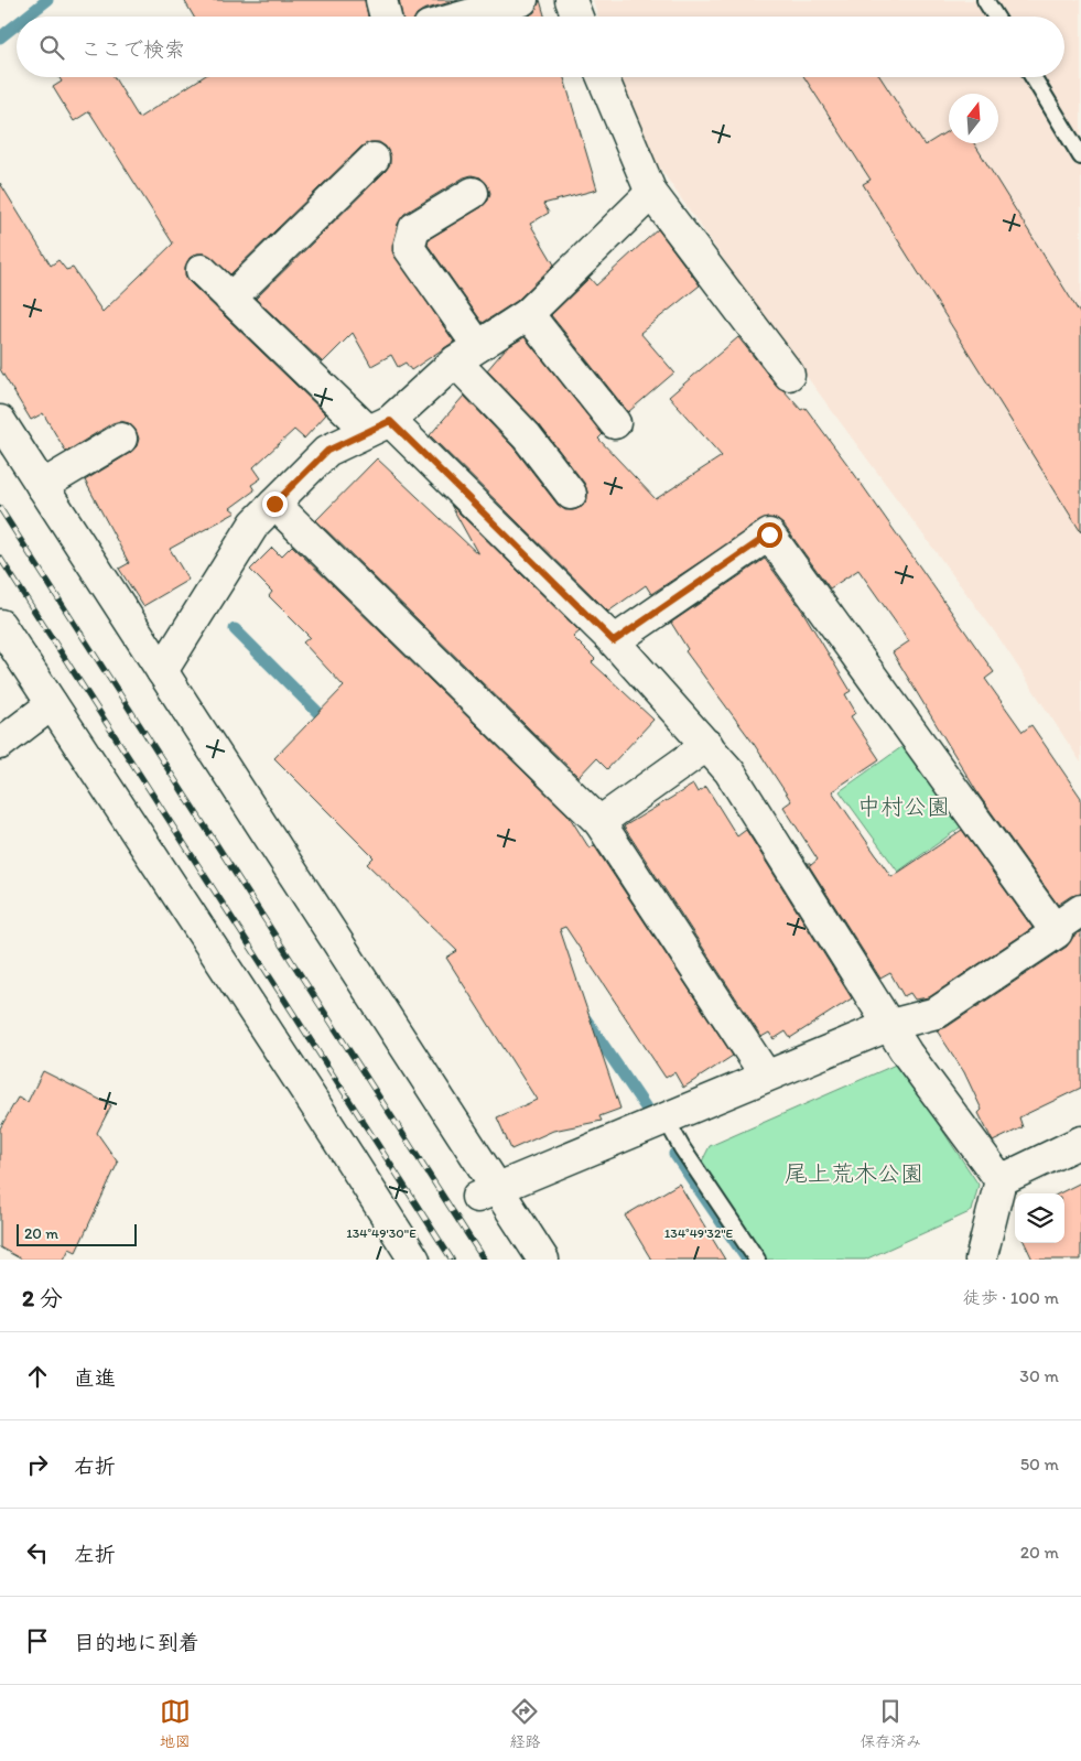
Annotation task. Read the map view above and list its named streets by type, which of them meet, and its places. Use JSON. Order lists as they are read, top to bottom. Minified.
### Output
{"parks":["中村公園","尾上荒木公園"],"scale_bar":"20 m","north":"top","page":{"search":"ここで検索","scale":"20 m","heading":["2 分","徒歩 · 100 m"],"list":[["直進","30 m"],["右折","50 m"],["左折","20 m"],"目的地に到着"],"nav":["地図","経路","保存済み"]},"coordinates":["134°49'30\"E","134°49'32\"E"]}
